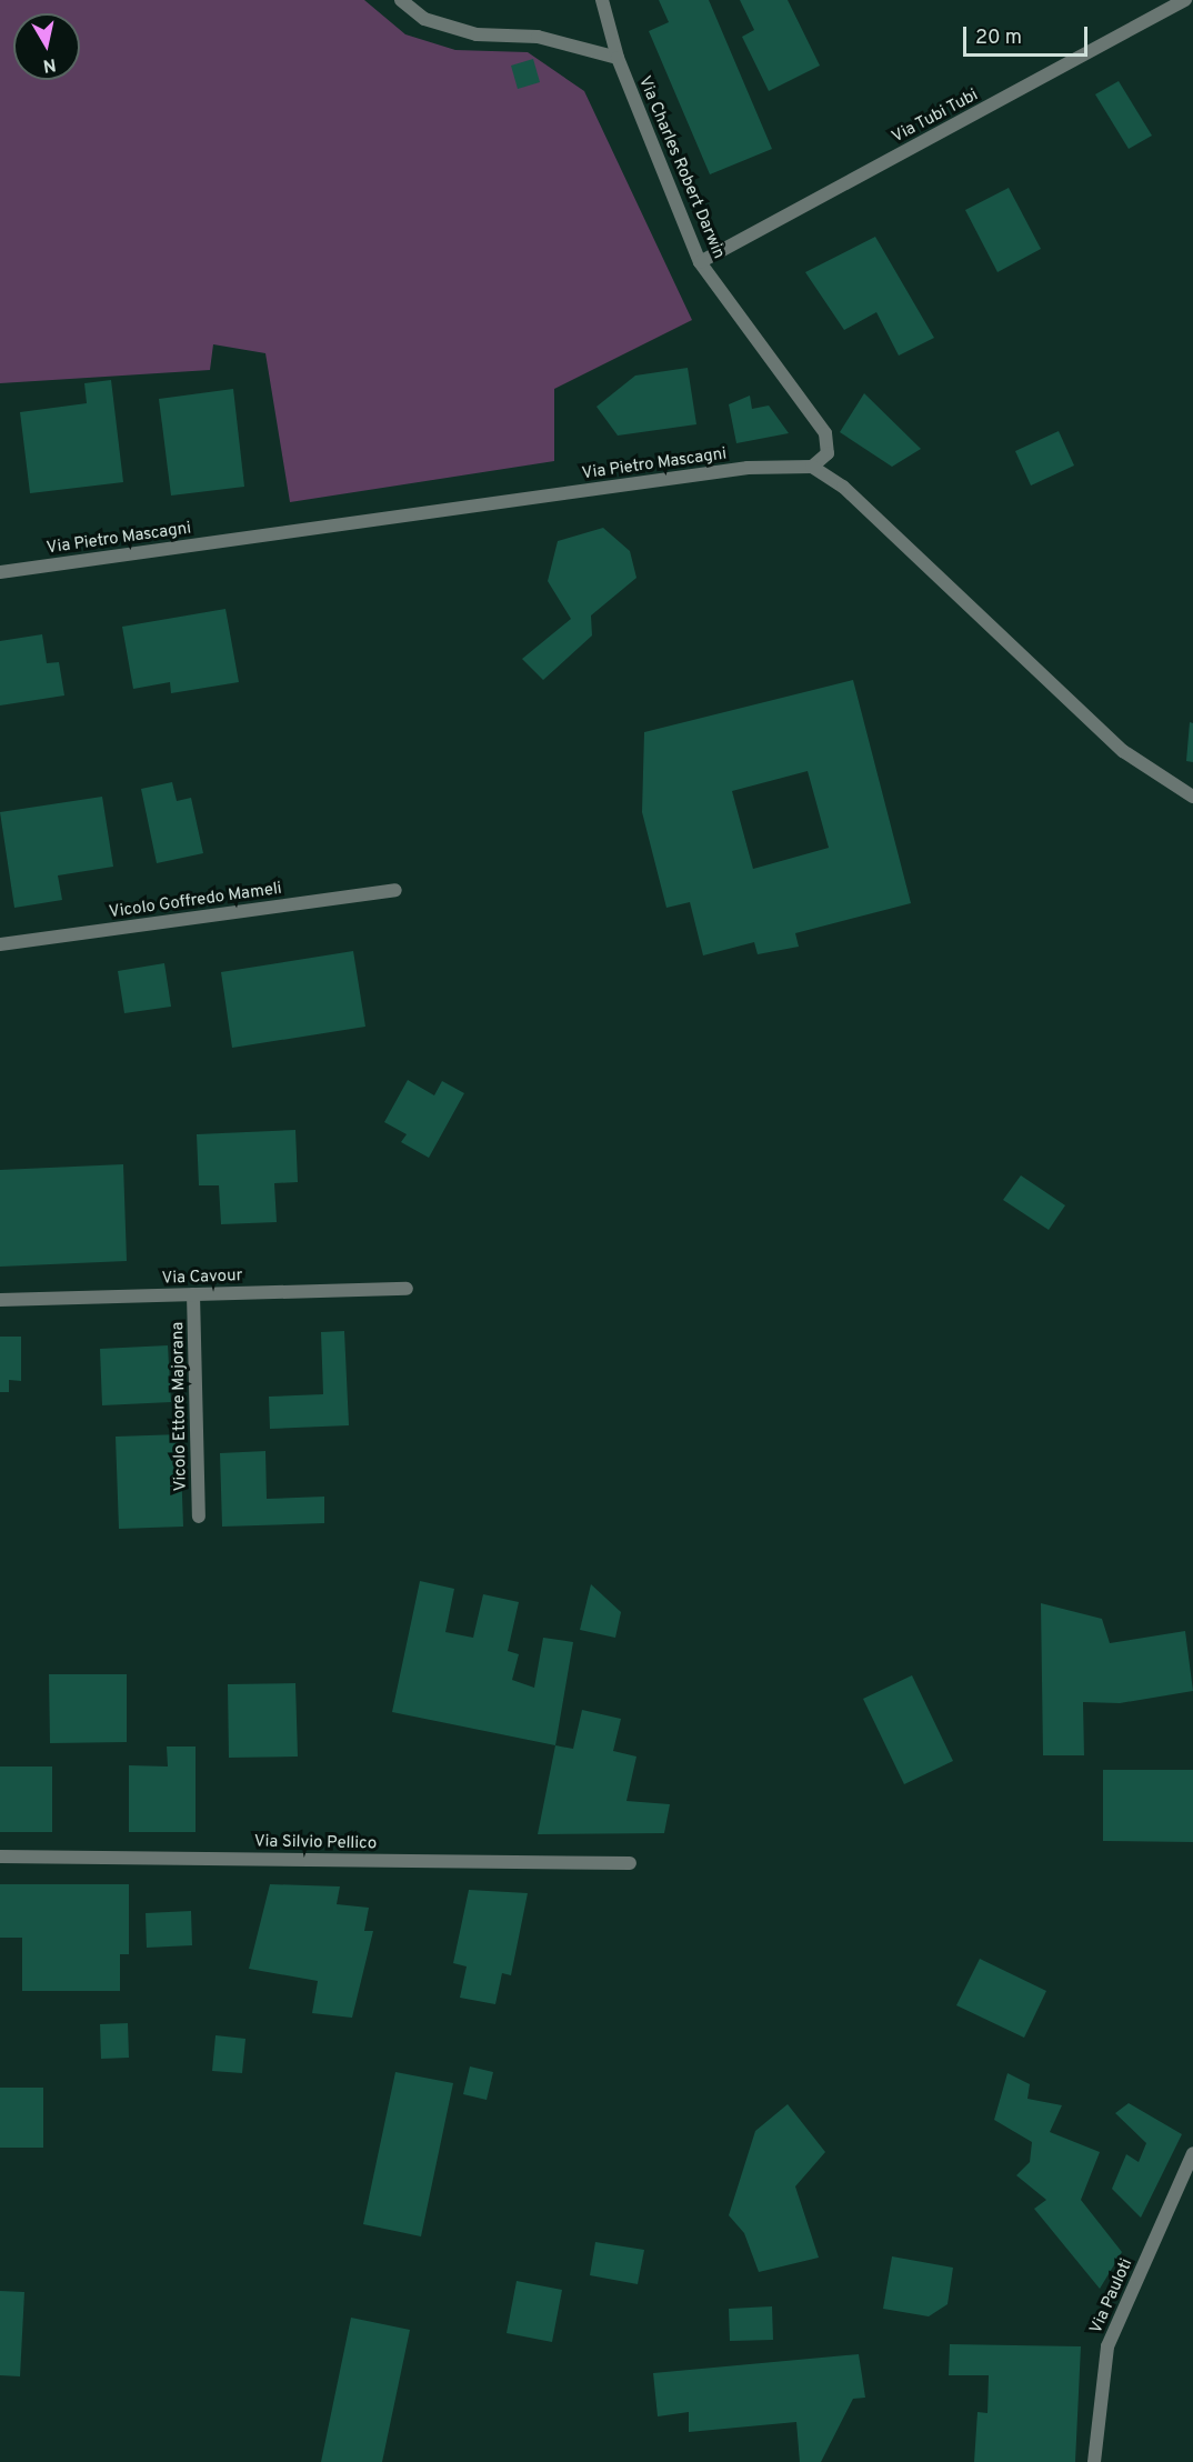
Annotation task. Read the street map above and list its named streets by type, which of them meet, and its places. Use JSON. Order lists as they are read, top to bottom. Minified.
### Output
{"streets":{"street":["Via Tubi Tubi","Via Charles Robert Darwin","Via Pietro Mascagni","Vicolo Goffredo Mameli","Via Cavour","Vicolo Ettore Majorana","Via Silvio Pellico","Via Pauloti"]},"crossings":[["Via Tubi Tubi","Via Charles Robert Darwin"],["Via Charles Robert Darwin","Via Pietro Mascagni"],["Via Cavour","Vicolo Ettore Majorana"]],"scale_bar":"20 m","north":"bottom"}
